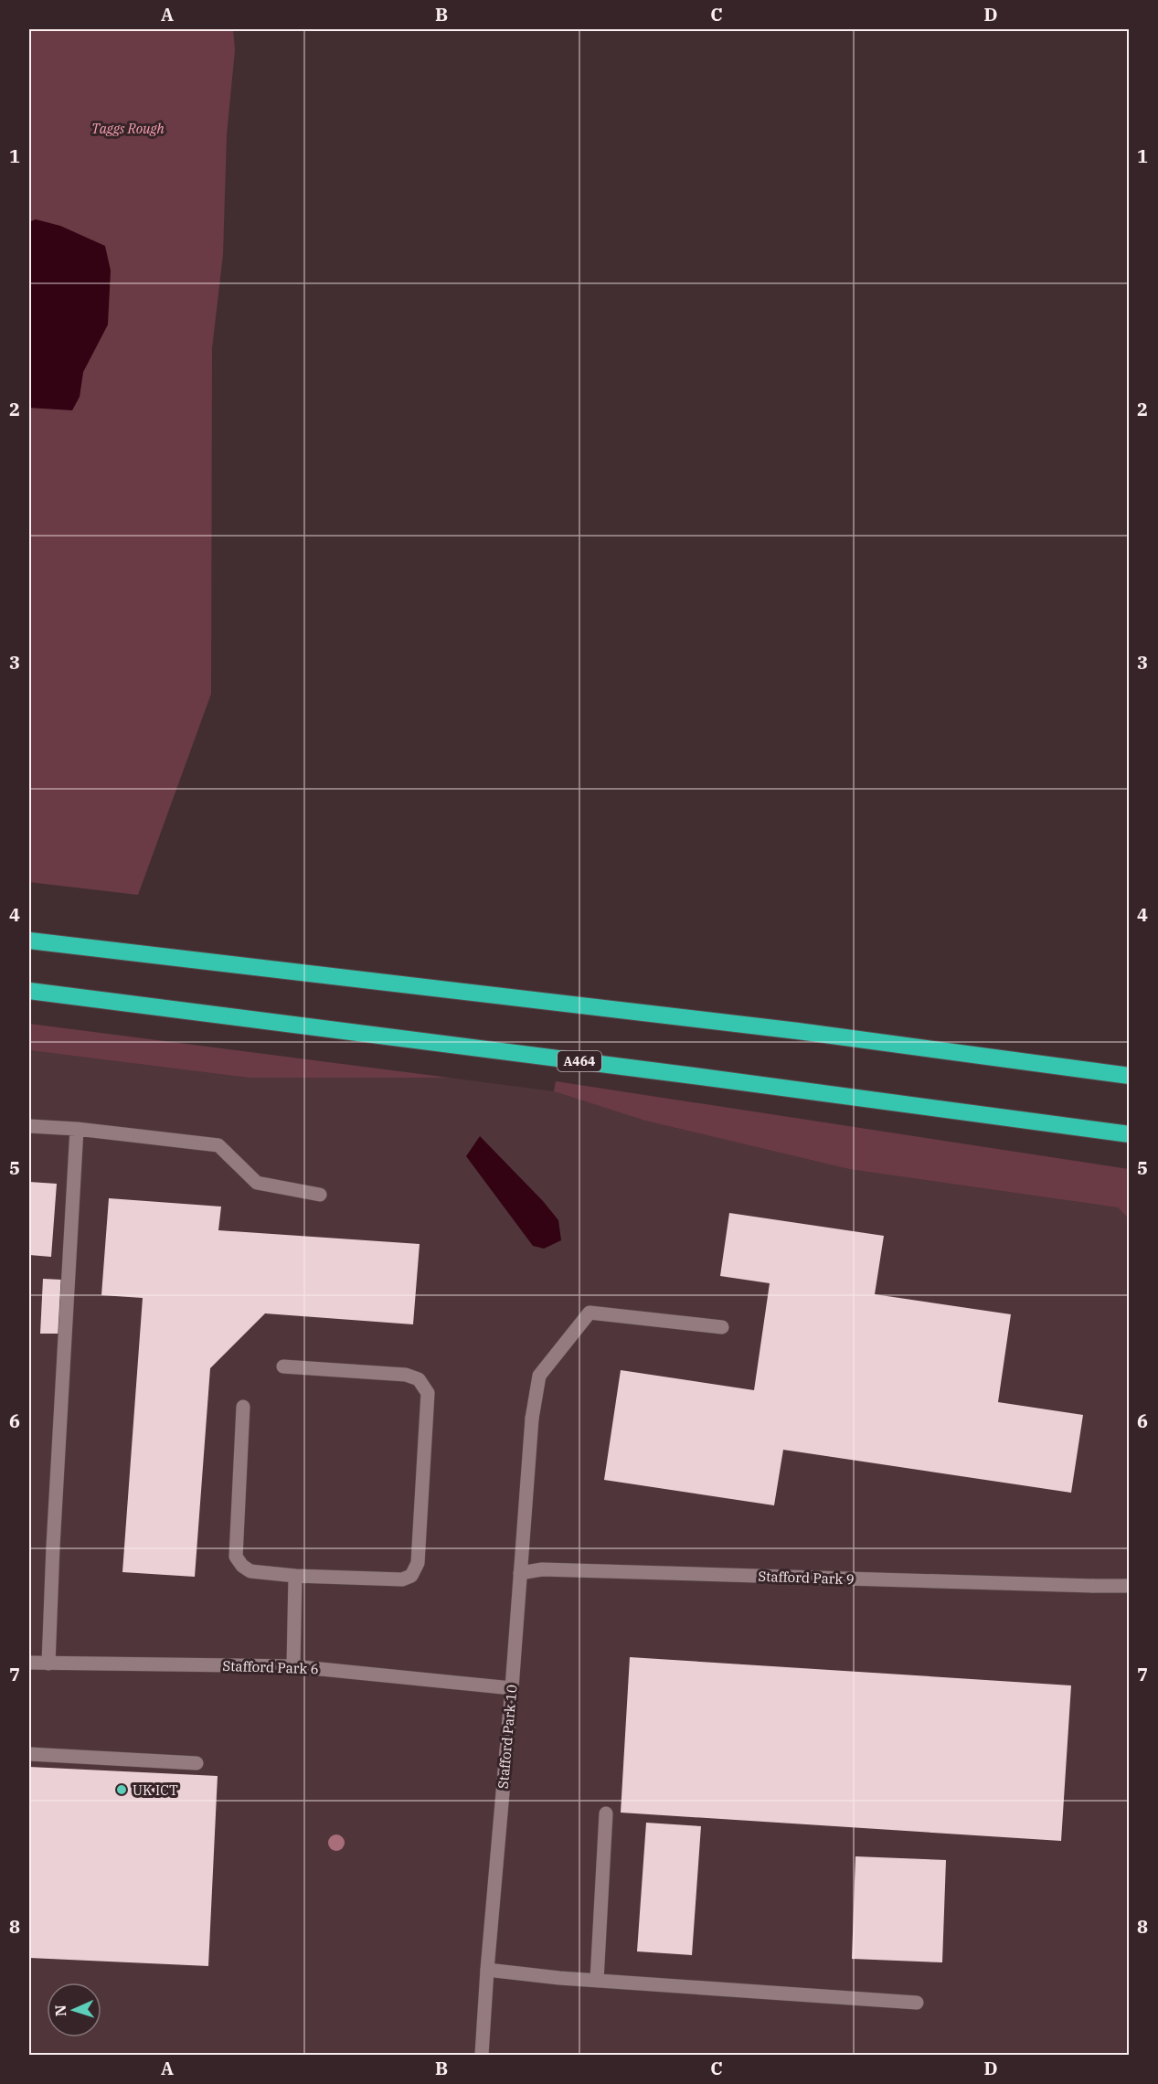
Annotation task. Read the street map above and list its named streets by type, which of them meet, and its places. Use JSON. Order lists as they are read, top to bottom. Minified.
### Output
{"streets":{"highway":["A464"],"street":["Stafford Park 9","Stafford Park 6","Stafford Park 10"]},"crossings":[["Stafford Park 9","Stafford Park 10"],["Stafford Park 6","Stafford Park 10"]],"parks":["Taggs Rough"],"places":["UK ICT"],"north":"left","grid":{"columns":["A","B","C","D"],"rows":["1","2","3","4","5","6","7","8"]}}
